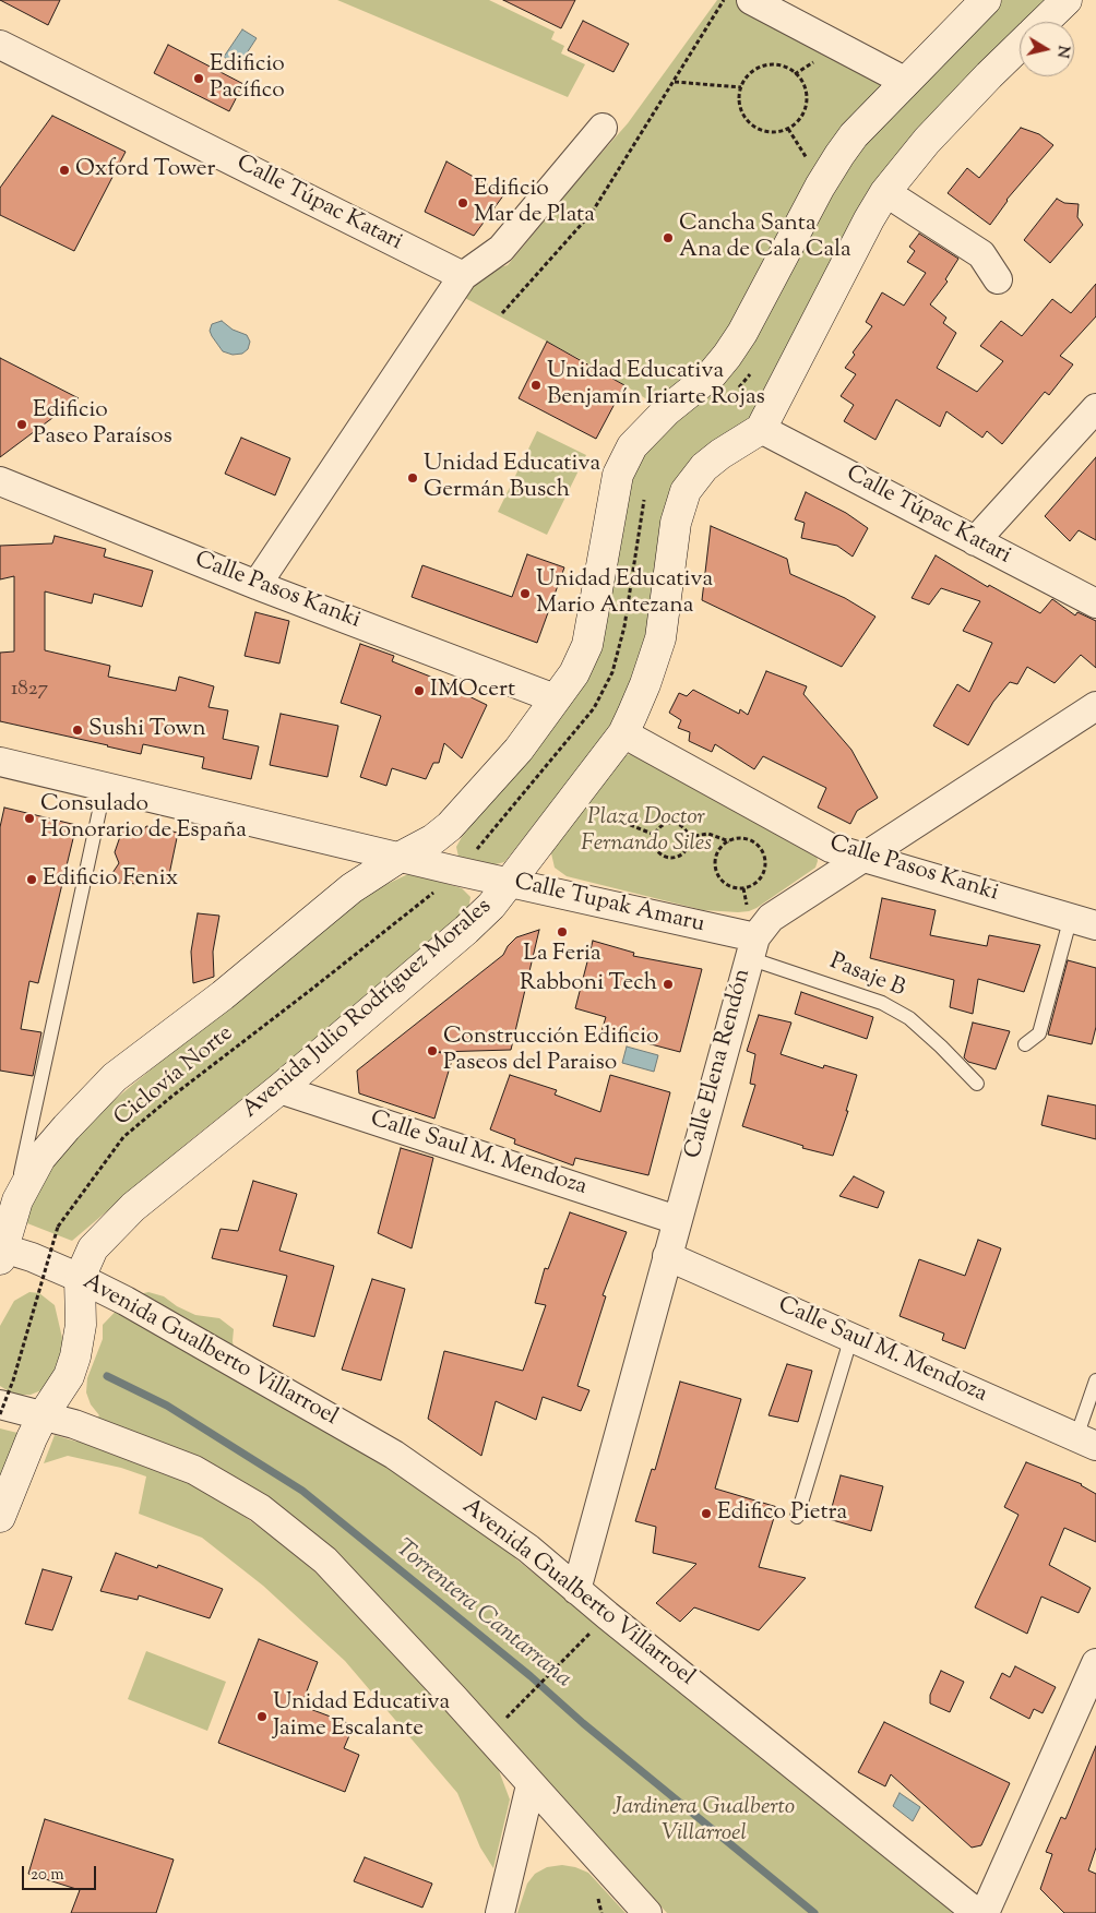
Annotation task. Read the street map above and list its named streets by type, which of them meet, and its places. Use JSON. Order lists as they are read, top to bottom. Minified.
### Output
{"streets":{"main road":["Avenida Julio Rodríguez Morales"],"street":["Calle Túpac Katari","Calle Pasos Kanki","Calle Tupak Amaru","Calle Elena Rendón","Calle Saul M. Mendoza","Avenida Gualberto Villarroel"],"lane":["Pasaje B"],"path":["Ciclovía Norte"]},"crossings":[["Calle Túpac Katari","Avenida Julio Rodríguez Morales"],["Calle Pasos Kanki","Avenida Julio Rodríguez Morales"],["Calle Pasos Kanki","Calle Elena Rendón"],["Calle Tupak Amaru","Pasaje B"],["Calle Tupak Amaru","Avenida Julio Rodríguez Morales"],["Calle Tupak Amaru","Calle Elena Rendón"],["Pasaje B","Calle Elena Rendón"],["Avenida Julio Rodríguez Morales","Calle Saul M. Mendoza"],["Avenida Julio Rodríguez Morales","Avenida Gualberto Villarroel"],["Calle Elena Rendón","Calle Saul M. Mendoza"],["Calle Elena Rendón","Avenida Gualberto Villarroel"]],"water":["Torrentera Cantarrana"],"parks":["Plaza Doctor Fernando Siles","Jardinera Gualberto Villarroel"],"places":["Edificio Pacífico","Oxford Tower","Edificio Mar de Plata","Cancha Santa Ana de Cala Cala","Unidad Educativa Benjamín Iriarte Rojas","Edificio Paseo Paraísos","Unidad Educativa Germán Busch","Unidad Educativa Mario Antezana","IMOcert","Sushi Town","Consulado Honorario de España","Edificio Fenix","La Feria","Rabboni Tech","Construcción Edificio Paseos del Paraiso","Edifico Pietra","Unidad Educativa Jaime Escalante"],"house_numbers":["1827"],"scale_bar":"20 m","north":"right"}
